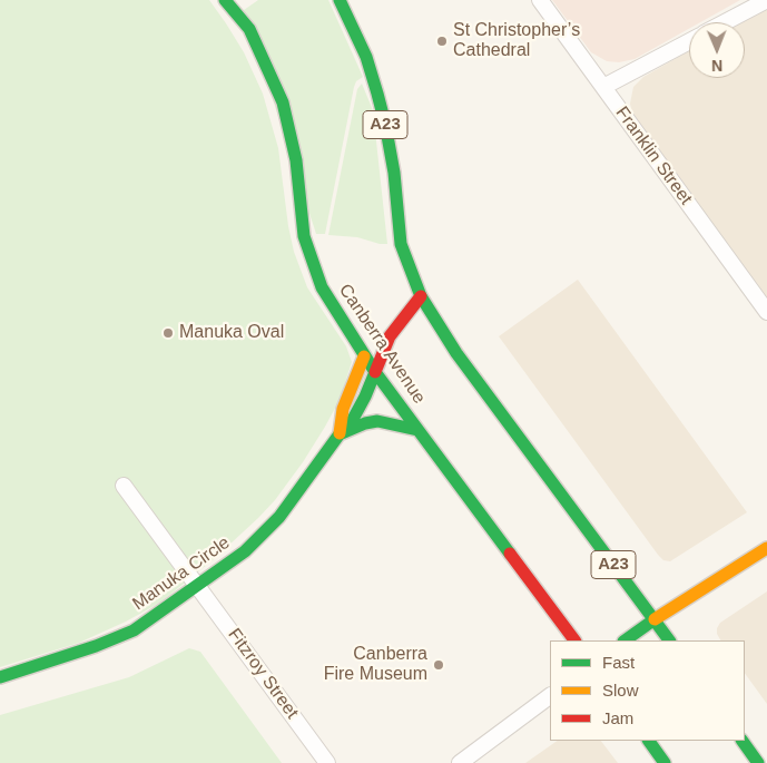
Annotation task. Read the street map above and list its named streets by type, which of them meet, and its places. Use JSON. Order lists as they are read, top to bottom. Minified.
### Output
{"streets":{"main road":["A23","Canberra Avenue","Manuka Circle"],"street":["Franklin Street","Fitzroy Street"]},"crossings":[["A23","Manuka Circle"],["Canberra Avenue","Manuka Circle"],["Manuka Circle","Fitzroy Street"]],"places":["St Christopher’s Cathedral","Manuka Oval","Canberra Fire Museum"],"legend":["Fast","Slow","Jam"],"north":"bottom"}
